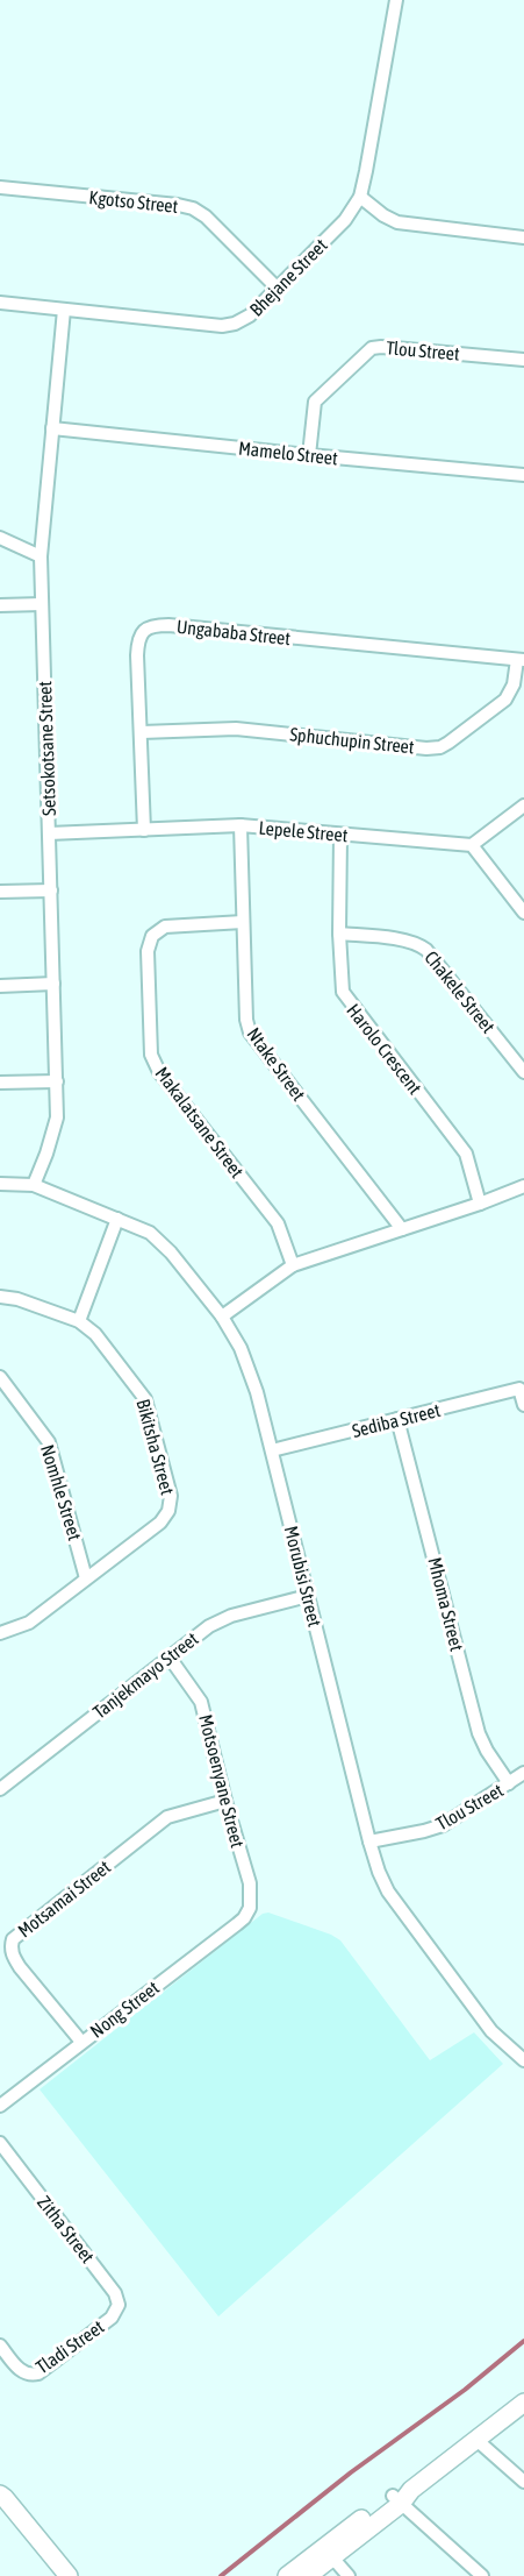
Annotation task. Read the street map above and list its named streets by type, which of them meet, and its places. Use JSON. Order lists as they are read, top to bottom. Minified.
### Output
{"streets":{"street":["Kgotso Street","Bhejane Street","Tlou Street","Mamelo Street","Ungababa Street","Sphuchupin Street","Setsokotsane Street","Lepele Street","Chakele Street","Harolo Crescent","Ntake Street","Makalatsane Street","Sediba Street","Bikitsha Street","Nomhle Street","Morubisi Street","Mhoma Street","Tanjekmayo Street","Motsoenyane Street","Motsamai Street","Nong Street","Zitha Street","Tladi Street"]},"crossings":[["Kgotso Street","Bhejane Street"],["Bhejane Street","Setsokotsane Street"],["Tlou Street","Mamelo Street"],["Tlou Street","Morubisi Street"],["Tlou Street","Mhoma Street"],["Mamelo Street","Setsokotsane Street"],["Ungababa Street","Sphuchupin Street"],["Ungababa Street","Lepele Street"],["Setsokotsane Street","Lepele Street"],["Setsokotsane Street","Morubisi Street"],["Lepele Street","Harolo Crescent"],["Lepele Street","Ntake Street"],["Chakele Street","Harolo Crescent"],["Ntake Street","Makalatsane Street"],["Sediba Street","Morubisi Street"],["Sediba Street","Mhoma Street"],["Bikitsha Street","Nomhle Street"],["Morubisi Street","Tanjekmayo Street"],["Tanjekmayo Street","Motsoenyane Street"],["Motsoenyane Street","Motsamai Street"],["Motsoenyane Street","Nong Street"],["Motsamai Street","Nong Street"],["Zitha Street","Tladi Street"]]}
